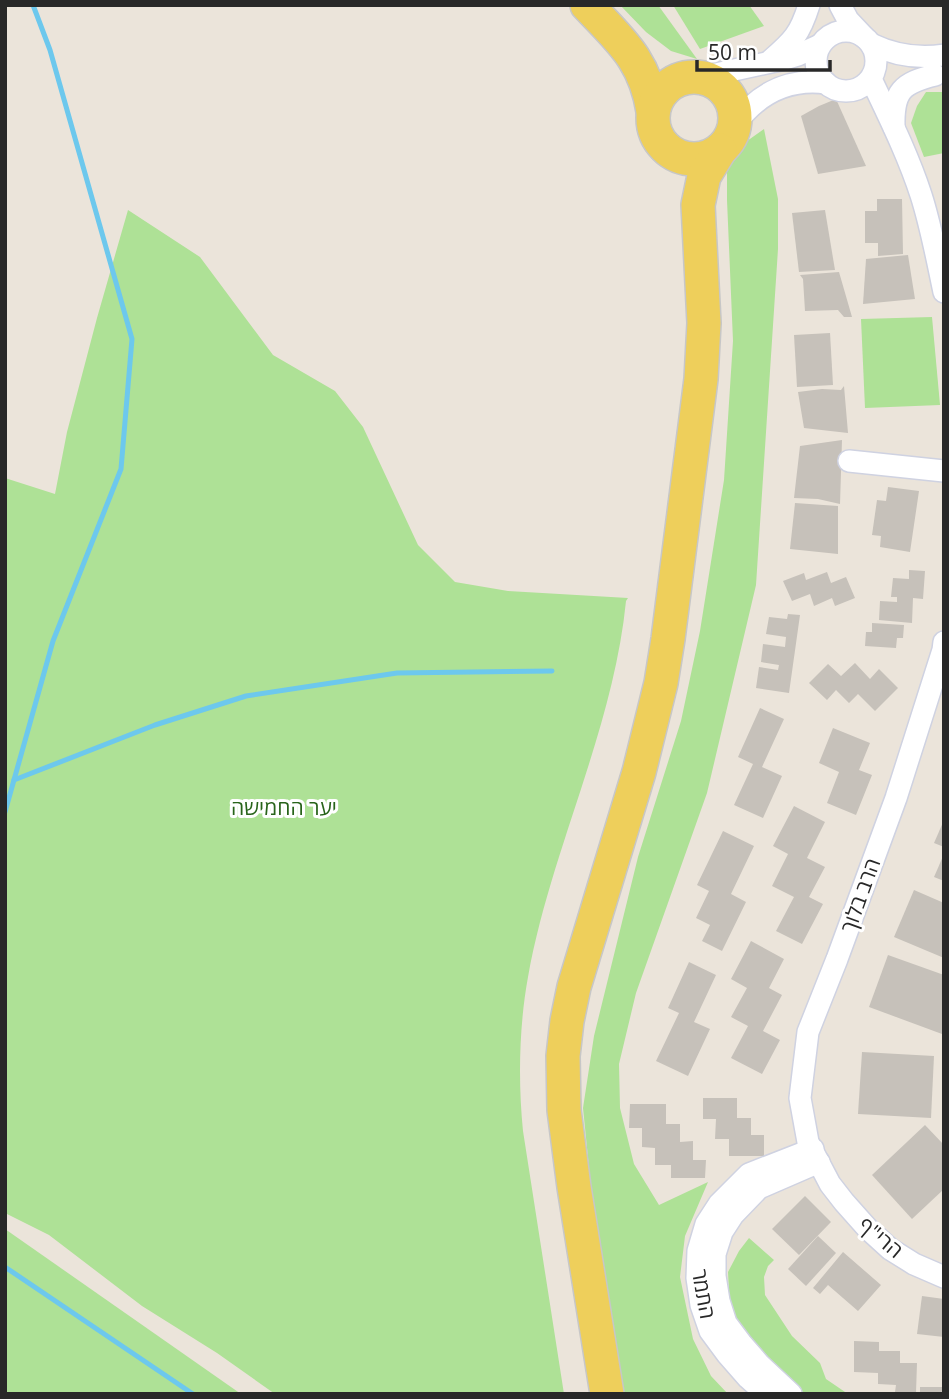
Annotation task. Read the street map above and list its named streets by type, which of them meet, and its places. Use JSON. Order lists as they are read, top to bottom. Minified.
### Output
{"streets":{"street":["הרב בלוך","הרי\"ף","התמר"]},"crossings":[["הרב בלוך","הרי\"ף"],["הרב בלוך","התמר"]],"parks":["יער החמישה"],"scale_bar":"50 m"}
